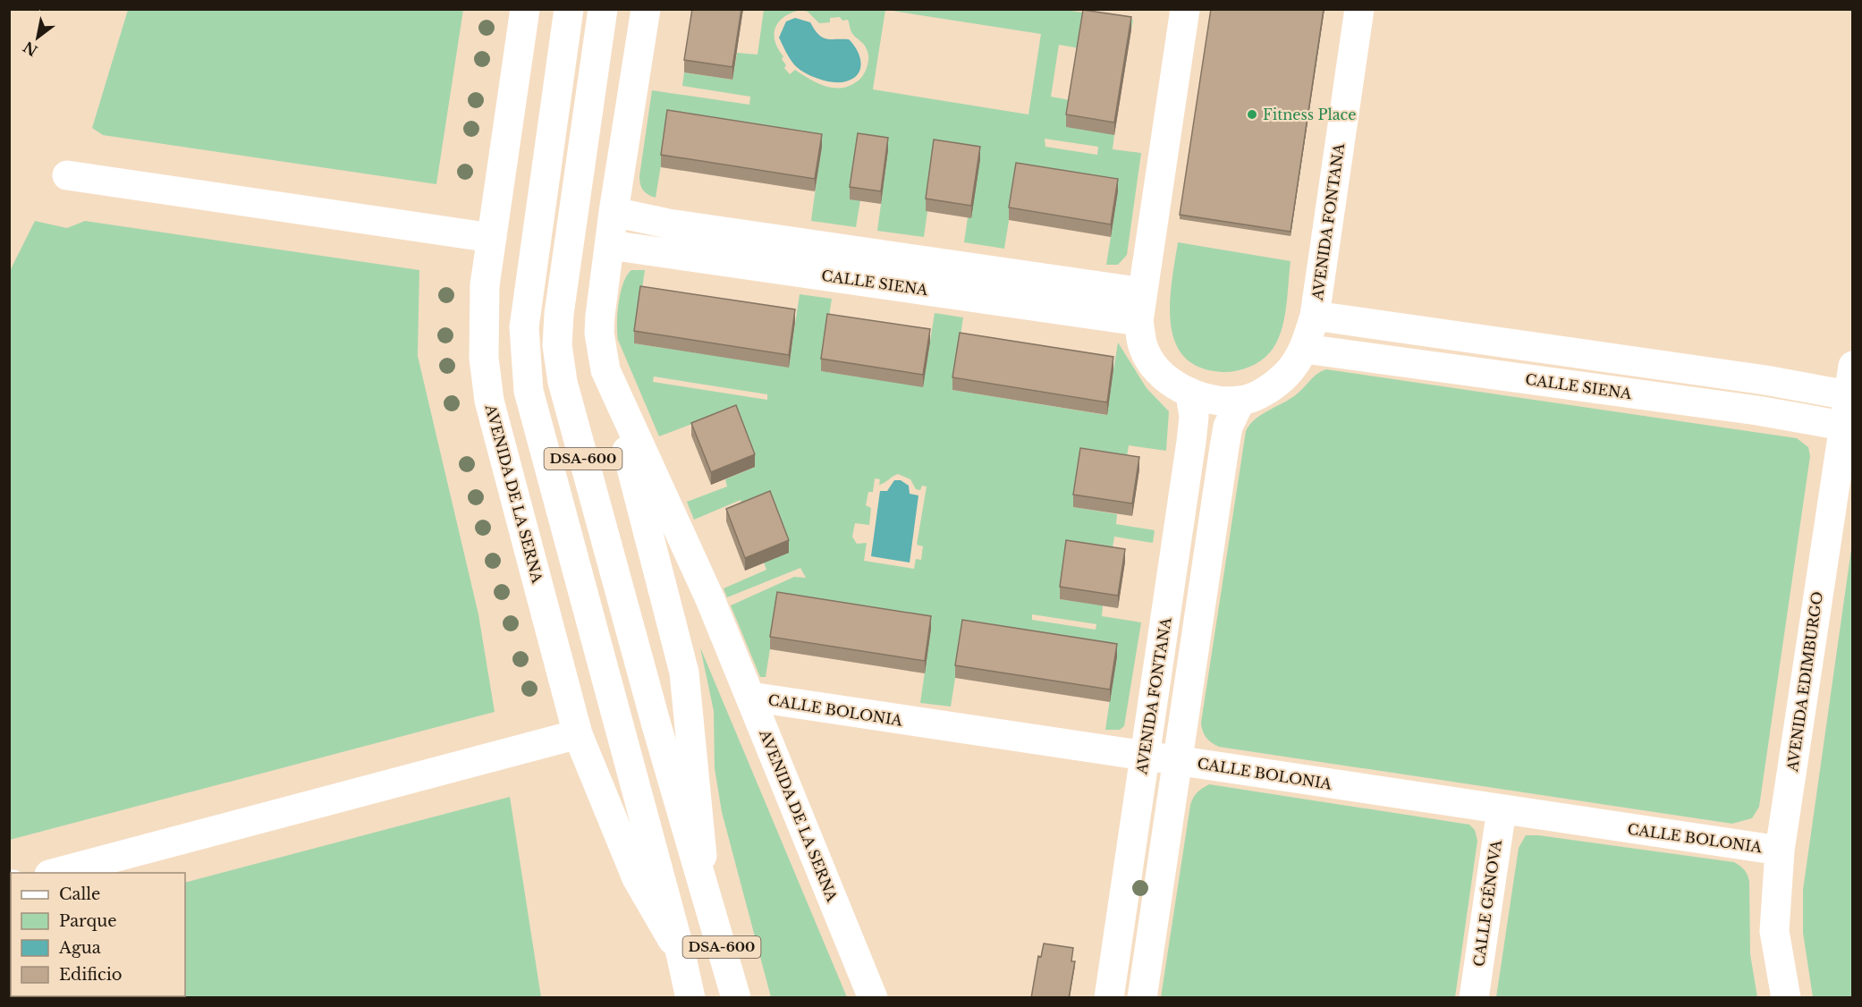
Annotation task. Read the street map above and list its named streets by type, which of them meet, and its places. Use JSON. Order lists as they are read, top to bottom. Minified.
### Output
{"streets":{"street":["AVENIDA FONTANA","CALLE SIENA","DSA-600","AVENIDA DE LA SERNA","AVENIDA EDIMBURGO","CALLE BOLONIA","CALLE GÉNOVA"]},"crossings":[["AVENIDA FONTANA","CALLE SIENA"],["AVENIDA FONTANA","CALLE BOLONIA"],["CALLE SIENA","AVENIDA DE LA SERNA"],["CALLE SIENA","AVENIDA EDIMBURGO"],["AVENIDA DE LA SERNA","CALLE BOLONIA"],["AVENIDA EDIMBURGO","CALLE BOLONIA"],["CALLE BOLONIA","CALLE GÉNOVA"]],"places":["Fitness Place"],"legend":["Calle","Parque","Agua","Edificio"],"north":"bottom left"}
